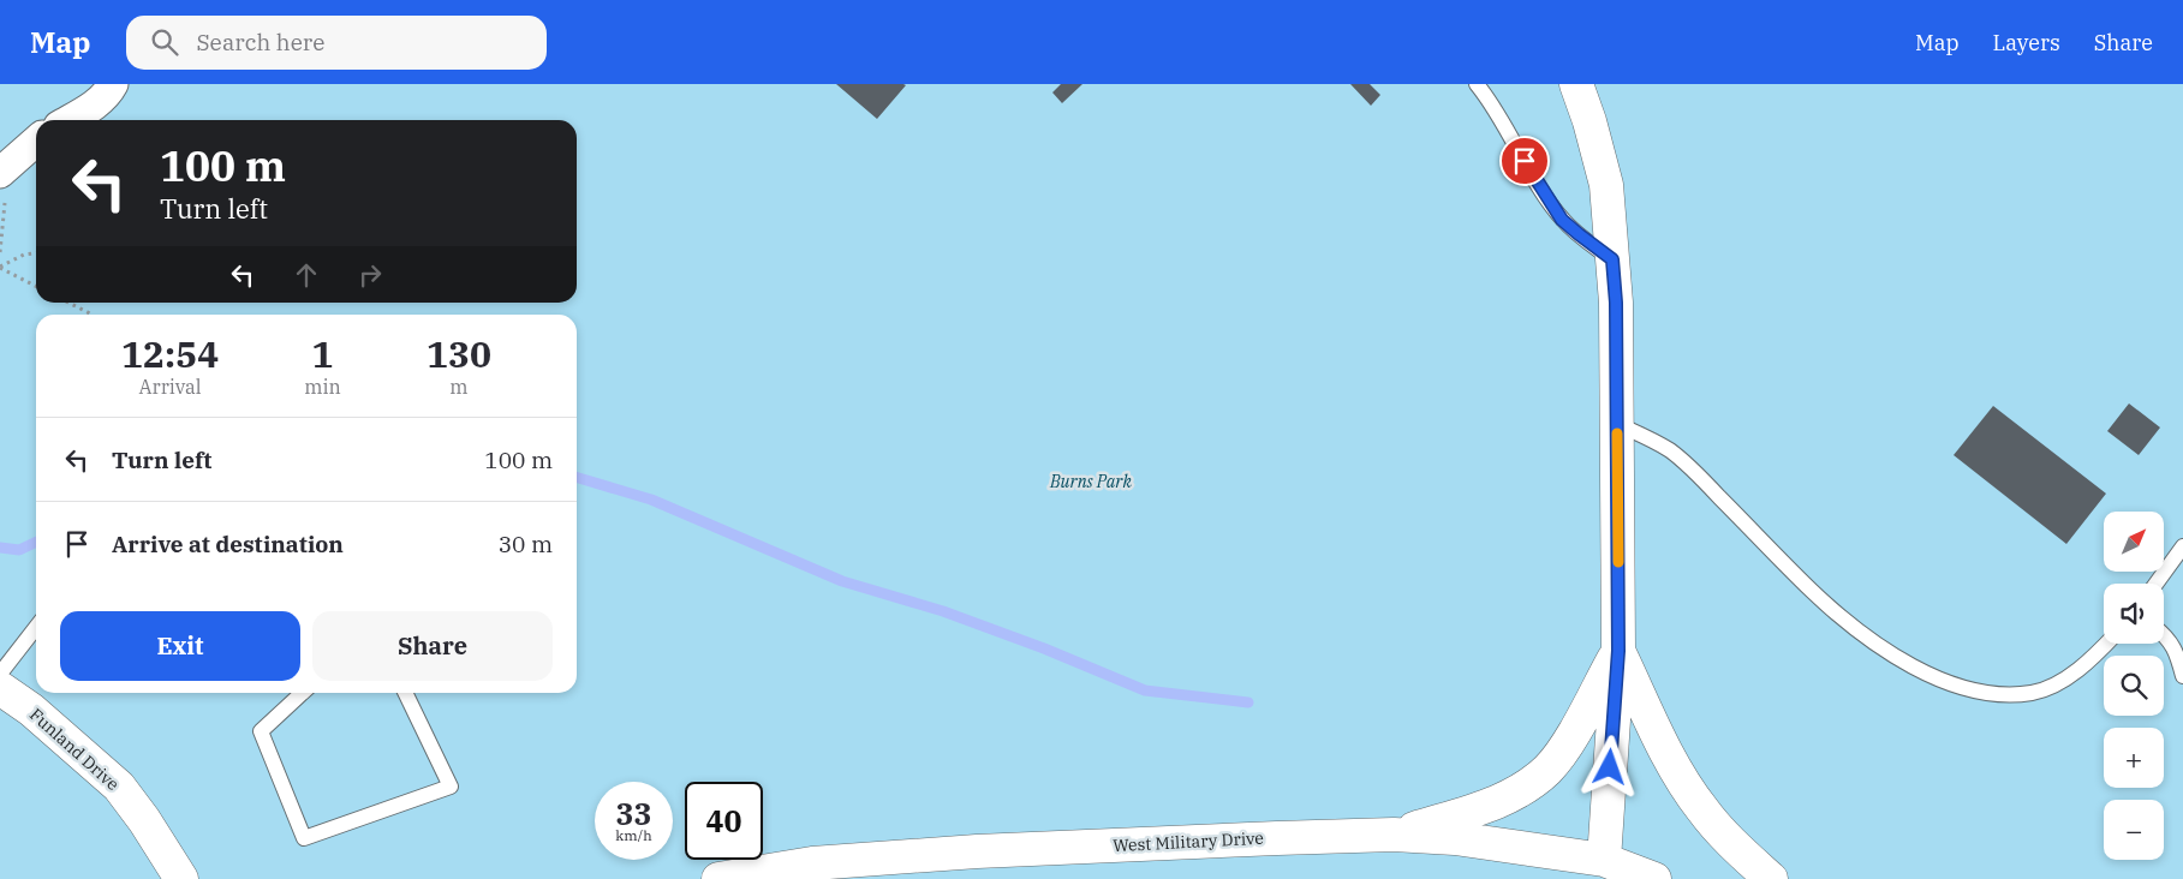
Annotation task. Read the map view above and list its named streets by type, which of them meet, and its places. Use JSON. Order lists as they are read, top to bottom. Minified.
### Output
{"streets":{"street":["Funland Drive","West Military Drive"]},"parks":["Burns Park"],"north":"top right","page":{"header":"Map","search":"Search here","nav":["Map","Layers","Share"],"turn":["100 m","Turn left"],"eta":["12:54","Arrival","1","min","130","m"],"list":[{"name":"Turn left","value":"100 m"},{"name":"Arrive at destination","value":"30 m"}],"map_buttons":["+","−"],"buttons":["Exit","Share"],"speed":"33 km/h","limit":"40"}}
